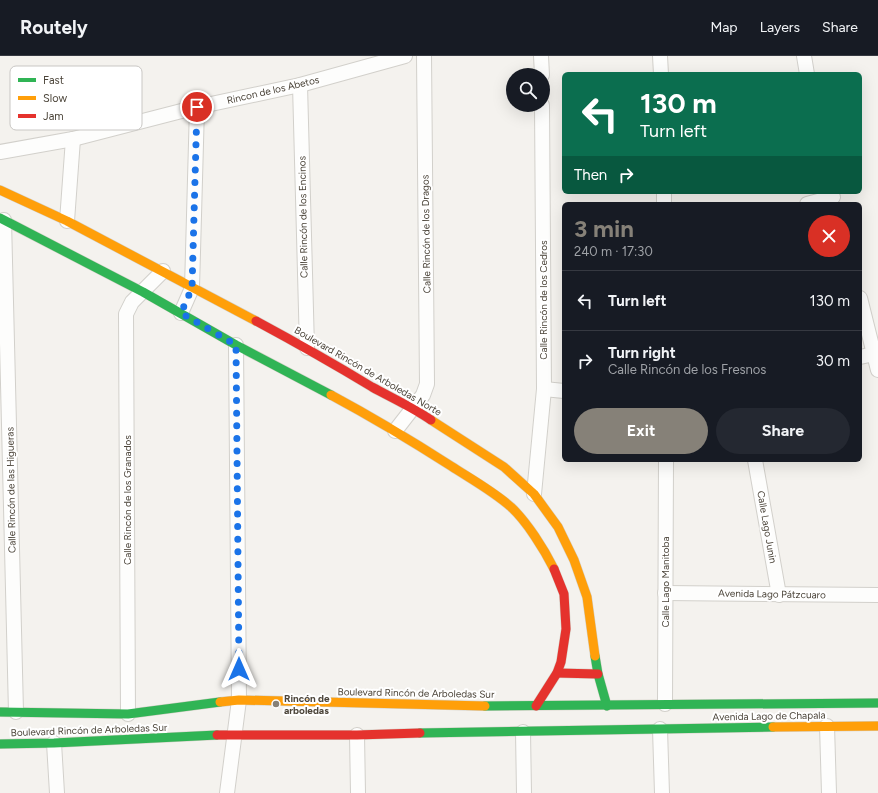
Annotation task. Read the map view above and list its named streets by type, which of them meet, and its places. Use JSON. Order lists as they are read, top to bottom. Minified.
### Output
{"streets":{"street":["Rincon de los Abetos","Calle Rincón de los Encinos","Calle Rincón de los Dragos","Calle Rincón de los Cedros","Boulevard Rincón de Arboledas Norte","Calle Rincón de las Higueras","Calle Rincón de los Granados","Calle Lago Junin","Calle Lago Manitoba","Avenida Lago Pátzcuaro","Boulevard Rincón de Arboledas Sur","Avenida Lago de Chapala"]},"crossings":[["Rincon de los Abetos","Calle Rincón de los Encinos"],["Calle Rincón de los Encinos","Boulevard Rincón de Arboledas Norte"],["Calle Rincón de los Dragos","Boulevard Rincón de Arboledas Norte"],["Calle Rincón de los Cedros","Boulevard Rincón de Arboledas Norte"],["Boulevard Rincón de Arboledas Norte","Calle Rincón de los Granados"],["Boulevard Rincón de Arboledas Norte","Boulevard Rincón de Arboledas Sur"],["Calle Rincón de las Higueras","Boulevard Rincón de Arboledas Sur"],["Calle Rincón de los Granados","Boulevard Rincón de Arboledas Sur"],["Calle Lago Junin","Avenida Lago Pátzcuaro"],["Calle Lago Manitoba","Avenida Lago Pátzcuaro"],["Calle Lago Manitoba","Boulevard Rincón de Arboledas Sur"],["Calle Lago Manitoba","Avenida Lago de Chapala"],["Boulevard Rincón de Arboledas Sur","Avenida Lago de Chapala"]],"places":["Rincón de arboledas"],"legend":["Fast","Slow","Jam"],"page":{"header":"Routely","nav":["Map","Layers","Share"],"turn":["130 m","Turn left"],"then":"Then","heading":["3 min","240 m · 17:30"],"list":[{"name":"Turn left","value":"130 m"},{"name":"Turn right","note":"Calle Rincón de los Fresnos","value":"30 m"}],"buttons":["Exit","Share"]}}
